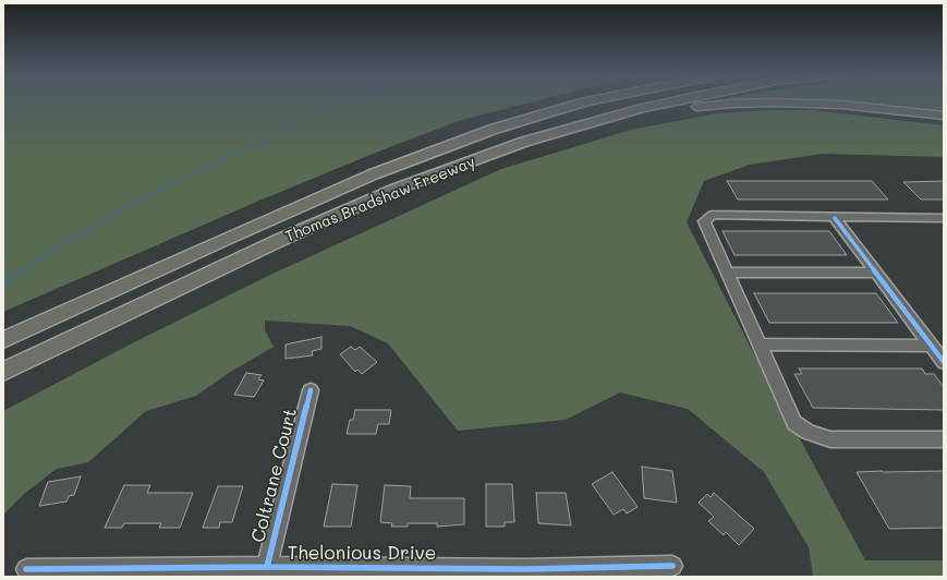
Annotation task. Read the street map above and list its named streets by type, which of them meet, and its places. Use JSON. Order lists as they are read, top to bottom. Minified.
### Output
{"streets":{"highway":["Thomas Bradshaw Freeway"],"street":["Coltrane Court","Thelonious Drive"]},"crossings":[["Coltrane Court","Thelonious Drive"]]}
